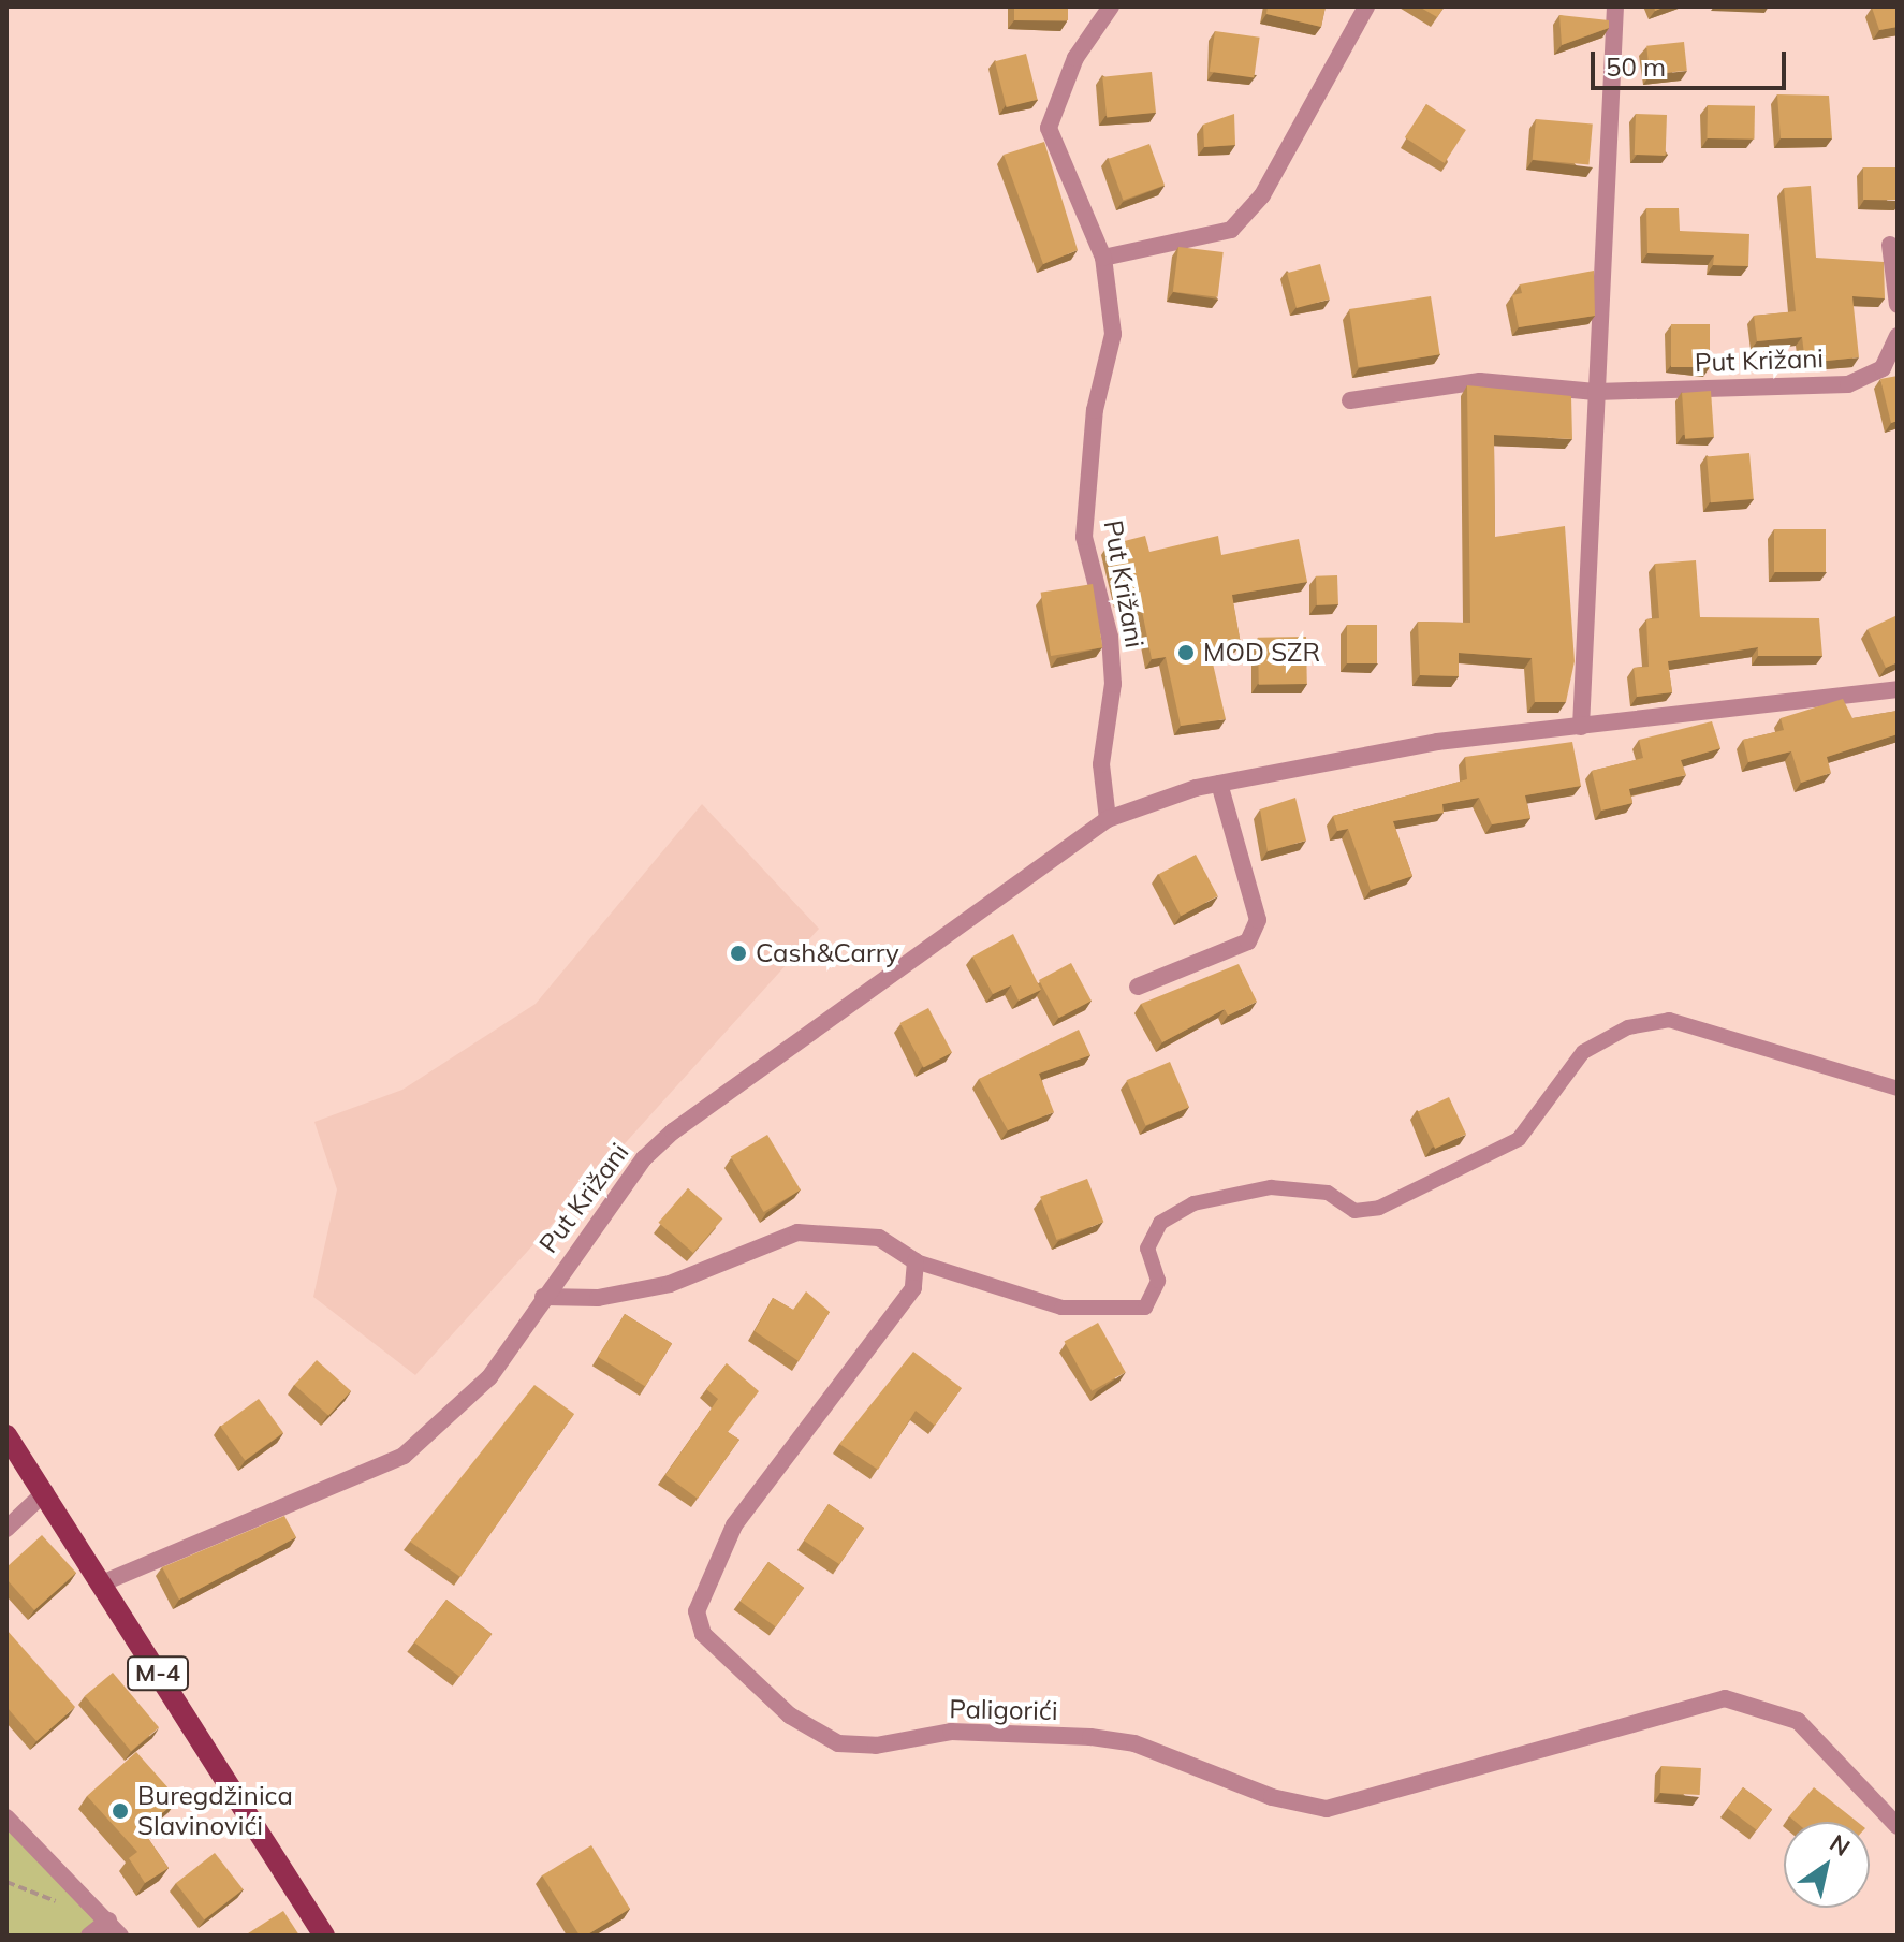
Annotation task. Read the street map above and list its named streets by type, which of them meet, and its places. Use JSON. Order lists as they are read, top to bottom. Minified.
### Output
{"streets":{"main road":["M-4"],"street":["Put Križani","Paligorići"]},"crossings":[["Put Križani","M-4"]],"places":["MOD SZR","Cash&Carry","Buregdžinica Slavinovići"],"scale_bar":"50 m","north":"top right"}
